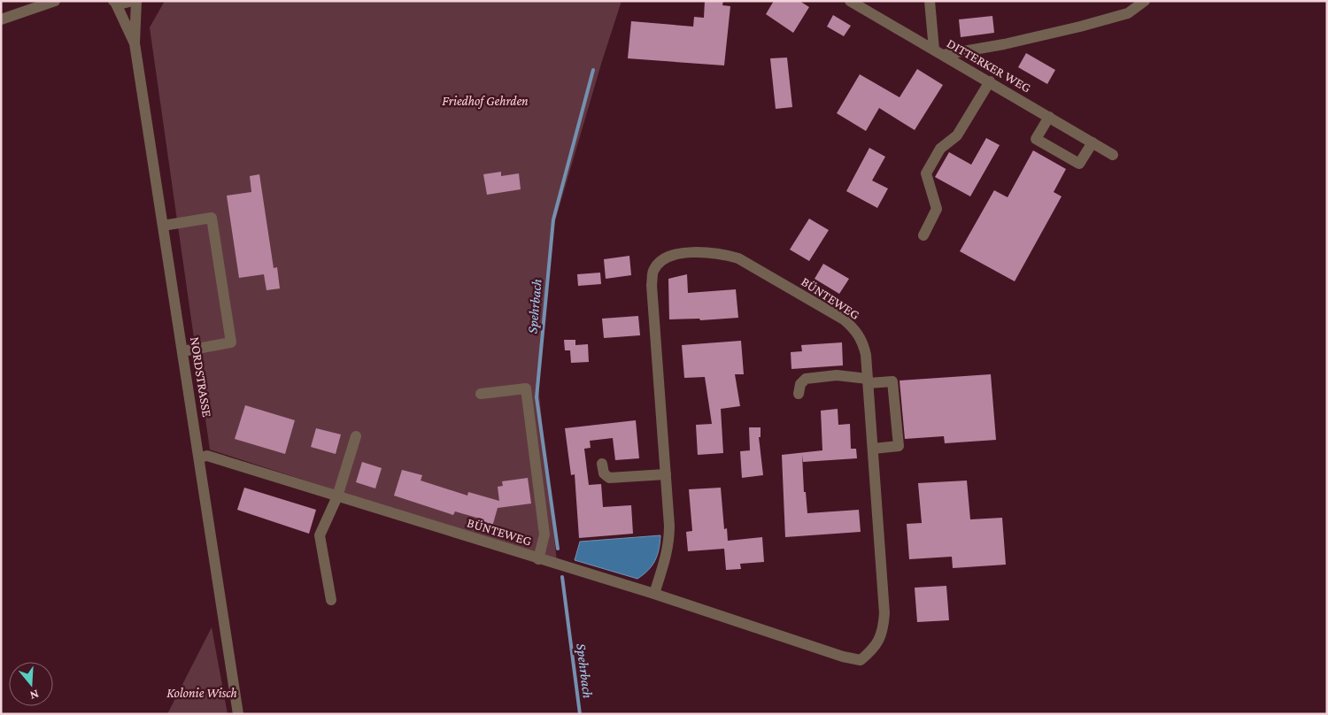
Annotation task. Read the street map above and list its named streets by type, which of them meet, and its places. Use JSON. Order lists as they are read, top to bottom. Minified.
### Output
{"streets":{"street":["DITTERKER WEG","BÜNTEWEG","NORDSTRASSE"]},"crossings":[["BÜNTEWEG","NORDSTRASSE"]],"water":["Spehrbach"],"parks":["Friedhof Gehrden","Kolonie Wisch"],"north":"bottom"}
